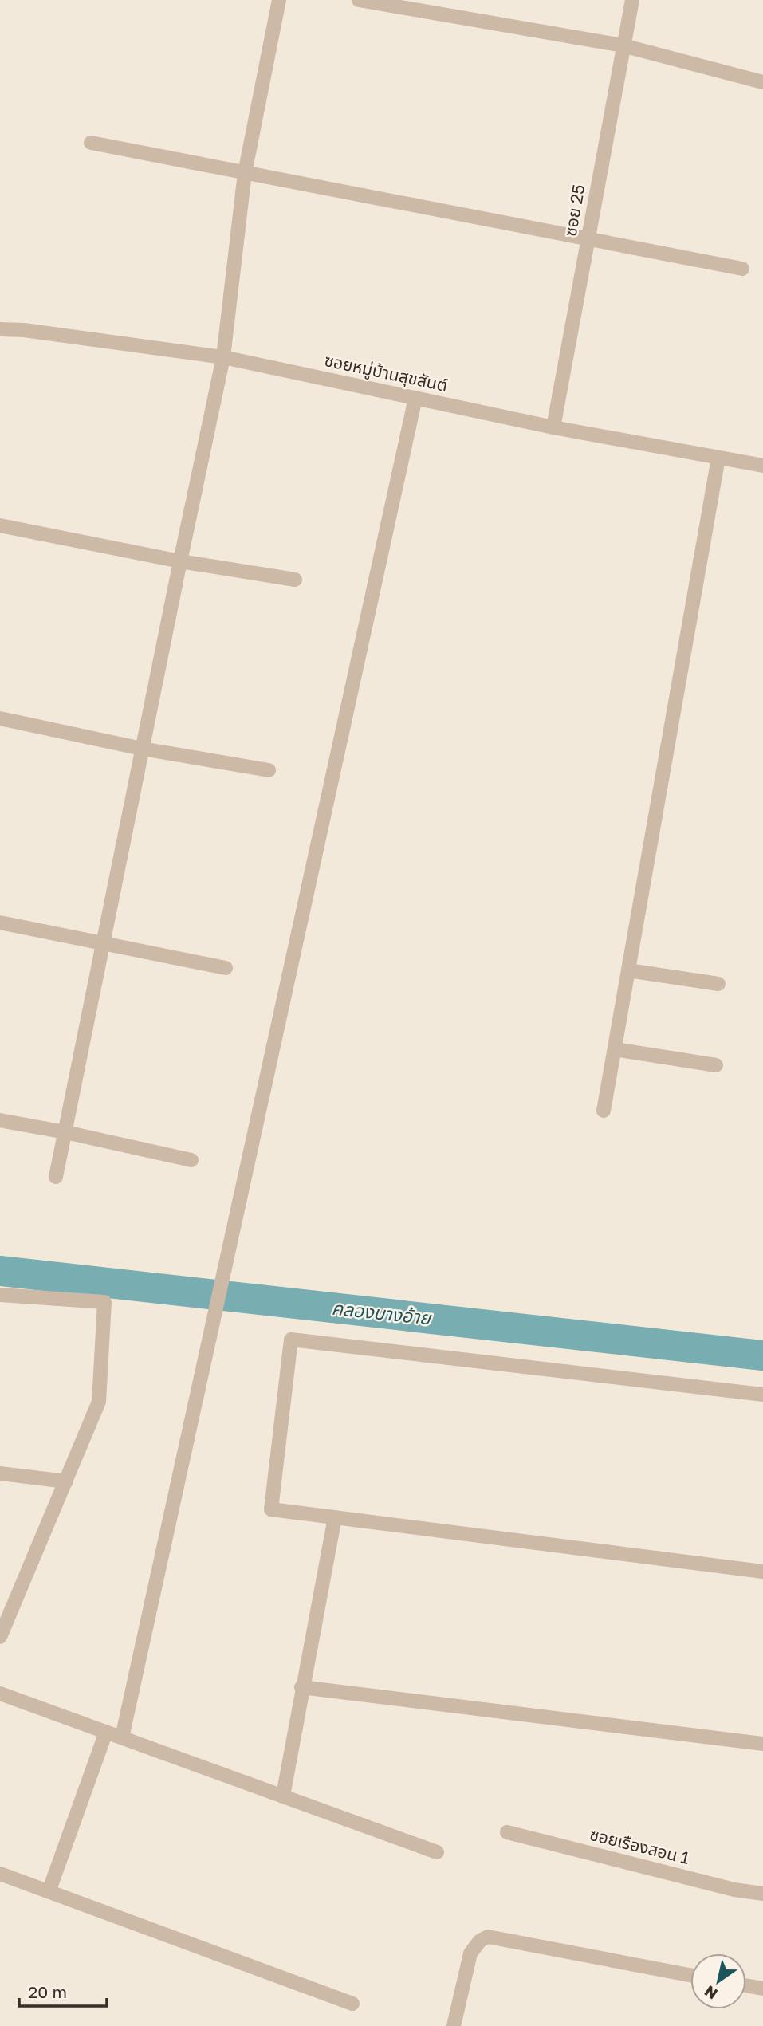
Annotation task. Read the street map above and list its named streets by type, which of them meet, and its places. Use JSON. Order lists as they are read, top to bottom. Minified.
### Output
{"streets":{"street":["ซอย 25","ซอยหมู่บ้านสุขสันต์","ซอยเรืองสอน 1"]},"crossings":[["ซอย 25","ซอยหมู่บ้านสุขสันต์"]],"water":["คลองบางอ้าย"],"scale_bar":"20 m","north":"bottom left"}
